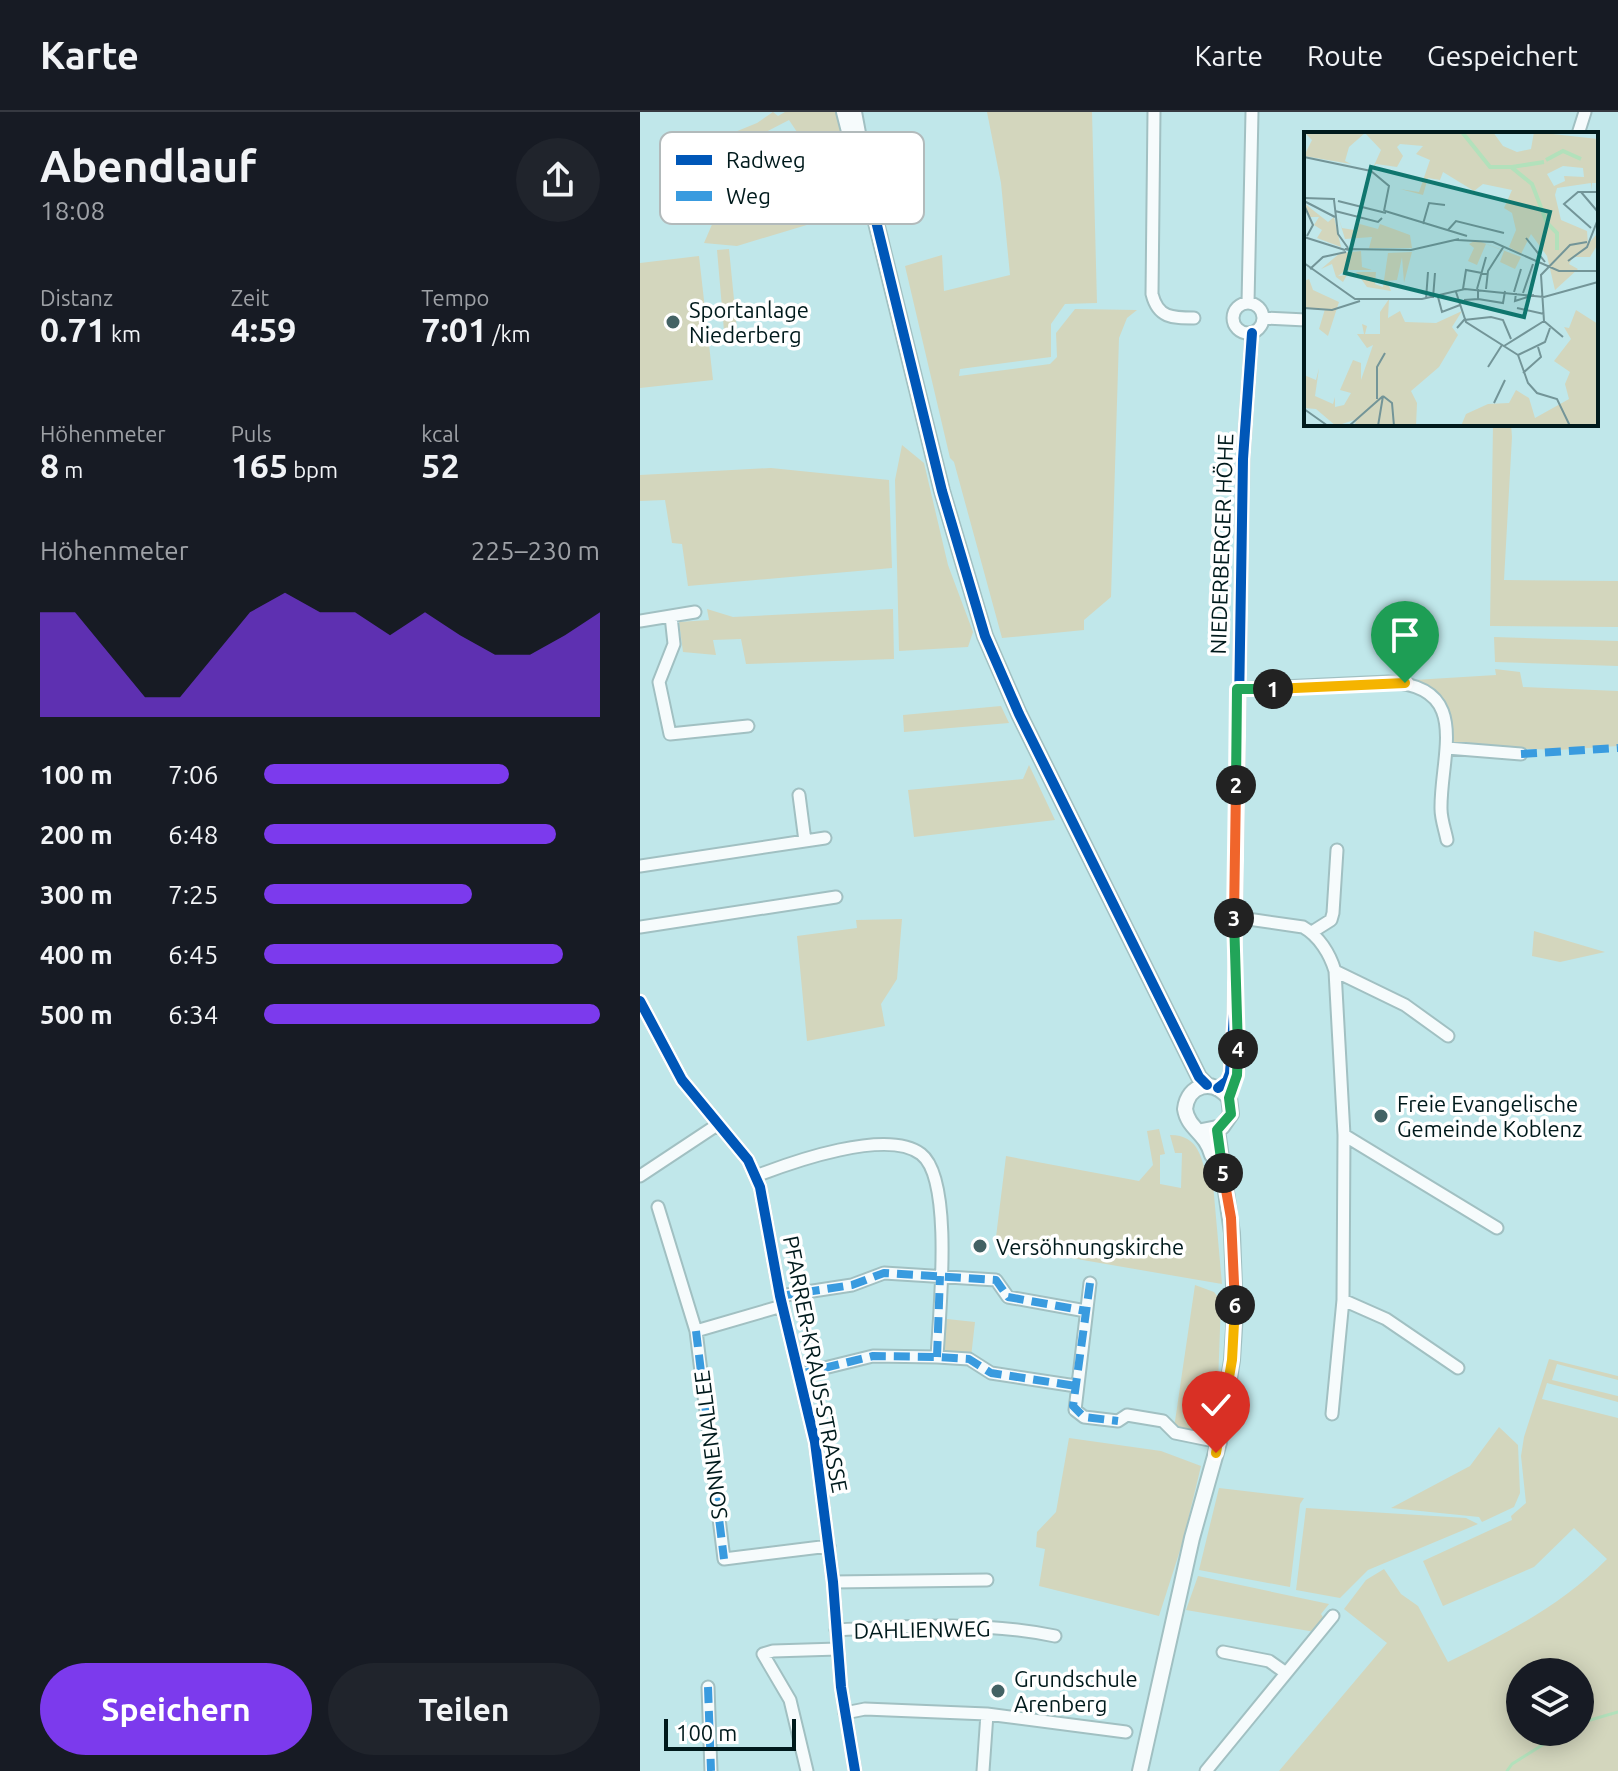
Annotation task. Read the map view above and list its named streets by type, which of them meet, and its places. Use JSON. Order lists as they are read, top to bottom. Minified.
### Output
{"streets":{"street":["NIEDERBERGER HÖHE","PFARRER-KRAUS-STRASSE","SONNENALLEE","DAHLIENWEG"]},"crossings":[["PFARRER-KRAUS-STRASSE","SONNENALLEE"],["PFARRER-KRAUS-STRASSE","DAHLIENWEG"]],"places":["Sportanlage Niederberg","Freie Evangelische Gemeinde Koblenz","Versöhnungskirche","Grundschule Arenberg"],"legend":["Radweg","Weg"],"scale_bar":"100 m","page":{"header":"Karte","nav":["Karte","Route","Gespeichert"],"heading":["Abendlauf","18:08"],"stats":[["Distanz","0.71 km"],["Zeit","4:59"],["Tempo","7:01 /km"],["Höhenmeter","8 m"],["Puls","165 bpm"],["kcal","52"]],"chart":["Höhenmeter","225–230 m"],"pins":["1","2","3","4","5","6"],"list":[{"name":"100 m","note":"7:06"},{"name":"200 m","note":"6:48"},{"name":"300 m","note":"7:25"},{"name":"400 m","note":"6:45"},{"name":"500 m","note":"6:34"}],"buttons":["Speichern","Teilen"],"scale":"100 m"}}
